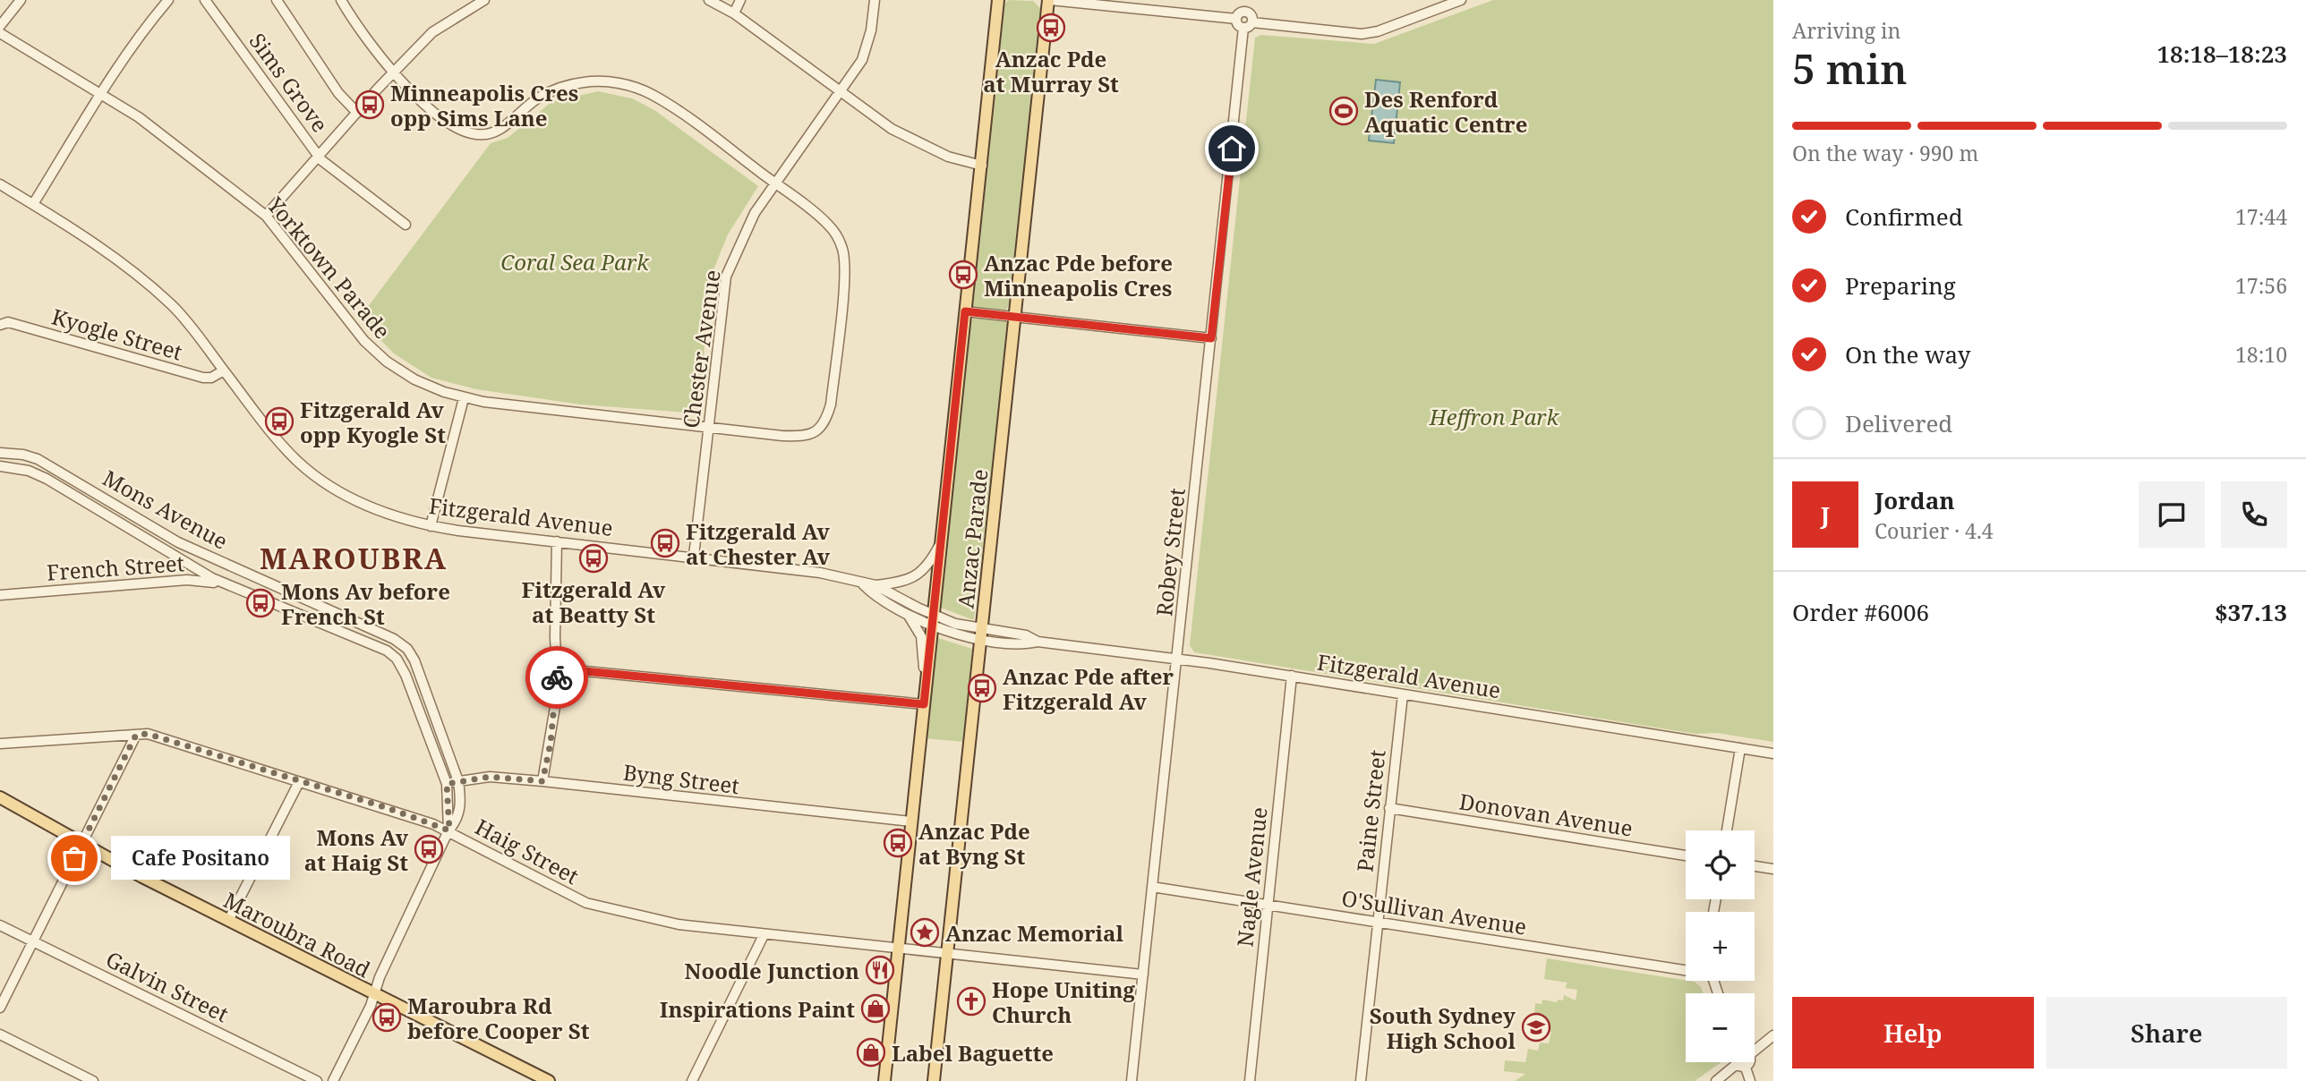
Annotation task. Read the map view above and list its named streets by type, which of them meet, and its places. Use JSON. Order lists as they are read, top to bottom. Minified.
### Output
{"streets":{"main road":["Anzac Parade","Maroubra Road"],"street":["Sims Grove","Yorktown Parade","Kyogle Street","Chester Avenue","Mons Avenue","Fitzgerald Avenue","Robey Street","French Street","Byng Street","Paine Street","Donovan Avenue","Haig Street","Nagle Avenue","O'Sullivan Avenue","Galvin Street"]},"crossings":[["Yorktown Parade","Chester Avenue"],["Kyogle Street","Fitzgerald Avenue"],["Chester Avenue","Fitzgerald Avenue"],["Mons Avenue","French Street"],["Mons Avenue","Byng Street"],["Mons Avenue","Haig Street"],["Mons Avenue","Maroubra Road"],["Fitzgerald Avenue","Anzac Parade"],["Fitzgerald Avenue","Robey Street"],["Fitzgerald Avenue","Paine Street"],["Fitzgerald Avenue","Nagle Avenue"],["Anzac Parade","Byng Street"],["Anzac Parade","Haig Street"],["Robey Street","Haig Street"],["Robey Street","O'Sullivan Avenue"],["Paine Street","Donovan Avenue"],["Paine Street","O'Sullivan Avenue"],["Nagle Avenue","O'Sullivan Avenue"]],"districts":["MAROUBRA"],"parks":["Coral Sea Park","Heffron Park"],"places":{"bus stop":["Anzac Pde at Murray St","Minneapolis Cres opp Sims Lane","Anzac Pde before Minneapolis Cres","Fitzgerald Av opp Kyogle St","Fitzgerald Av at Chester Av","Fitzgerald Av at Beatty St","Mons Av before French St","Anzac Pde after Fitzgerald Av","Anzac Pde at Byng St","Mons Av at Haig St","Maroubra Rd before Cooper St"],"sports":["Des Renford Aquatic Centre"],"other":["Cafe Positano"],"place":["Anzac Memorial"],"restaurant":["Noodle Junction"],"church":["Hope Uniting Church"],"shop":["Inspirations Paint","Label Baguette"],"school or university":["South Sydney High School"]},"page":{"heading":["5 min","Arriving in","18:18–18:23"],"panel":["Jordan","Courier · 4.4","Order #6006","$37.13"],"bar":"On the way · 990 m","list":[["Confirmed","17:44"],["Preparing","17:56"],["On the way","18:10"],"Delivered"],"round":"J","map_buttons":["+","−"],"bubble":"Cafe Positano","buttons":["Help","Share"]}}
